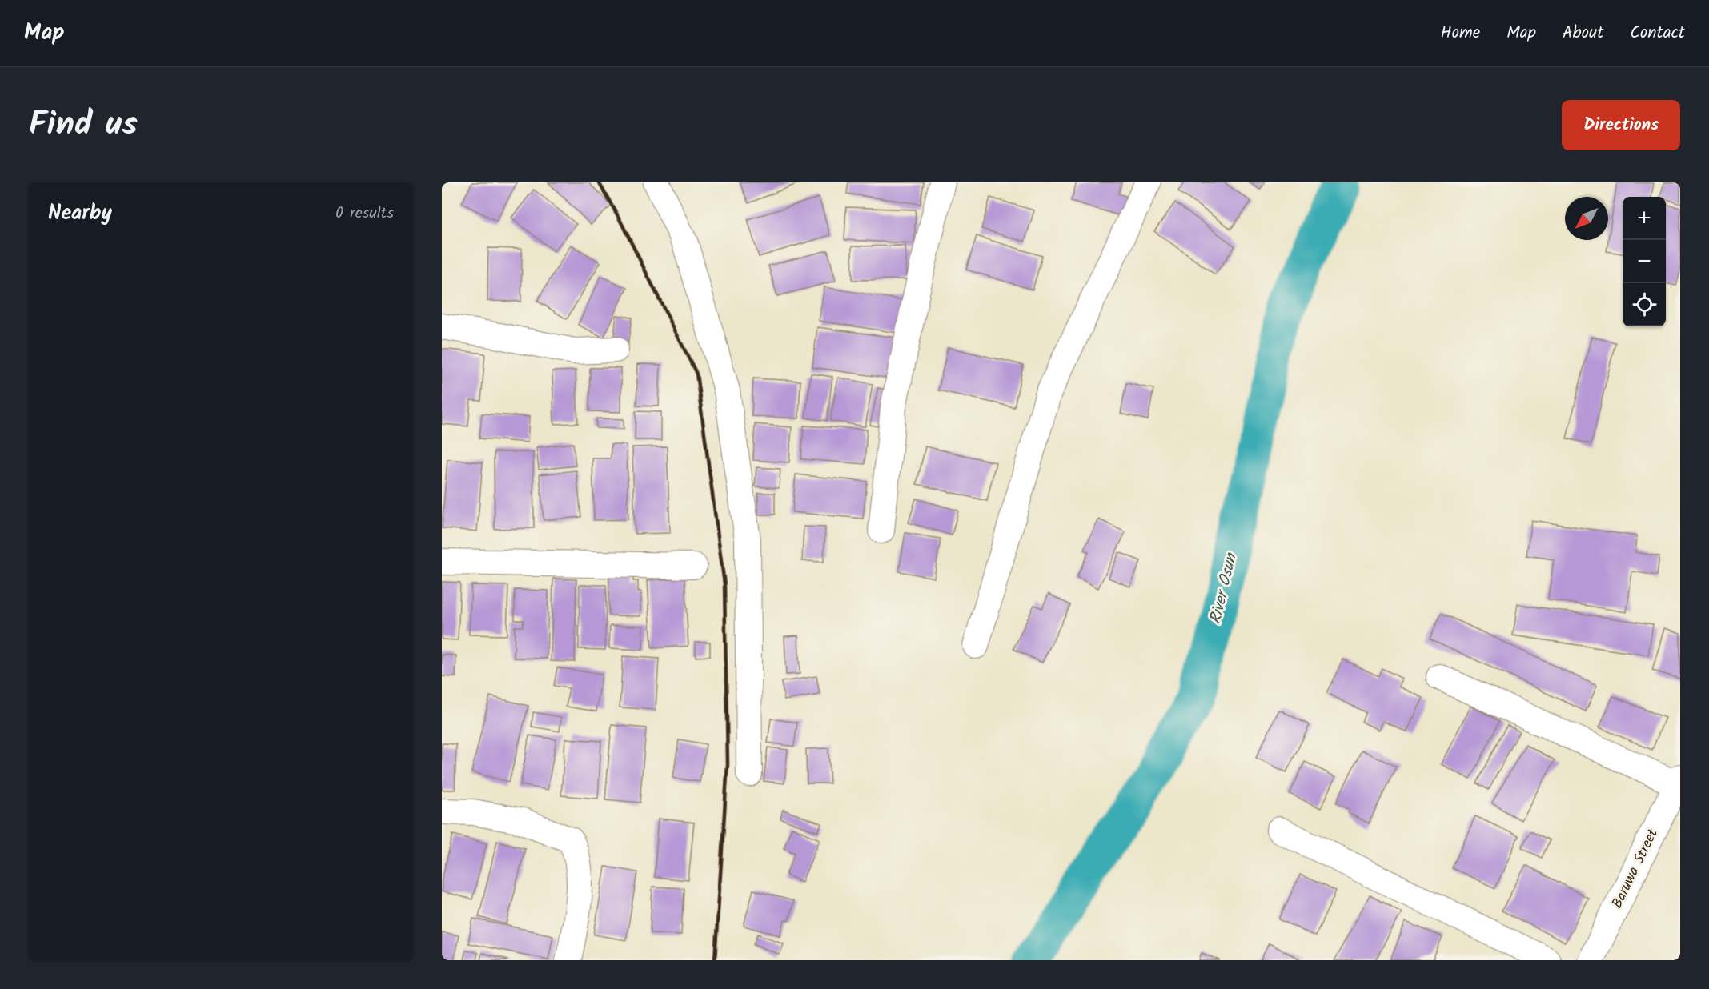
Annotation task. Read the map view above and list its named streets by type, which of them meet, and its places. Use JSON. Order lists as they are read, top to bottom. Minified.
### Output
{"streets":{"street":["Baruwa Street"]},"water":["River Osun"],"north":"bottom left","page":{"header":"Map","nav":["Home","Map","About","Contact"],"title":"Find us","buttons":"Directions","heading":["Nearby","0 results"],"map_buttons":["+","−"]}}
